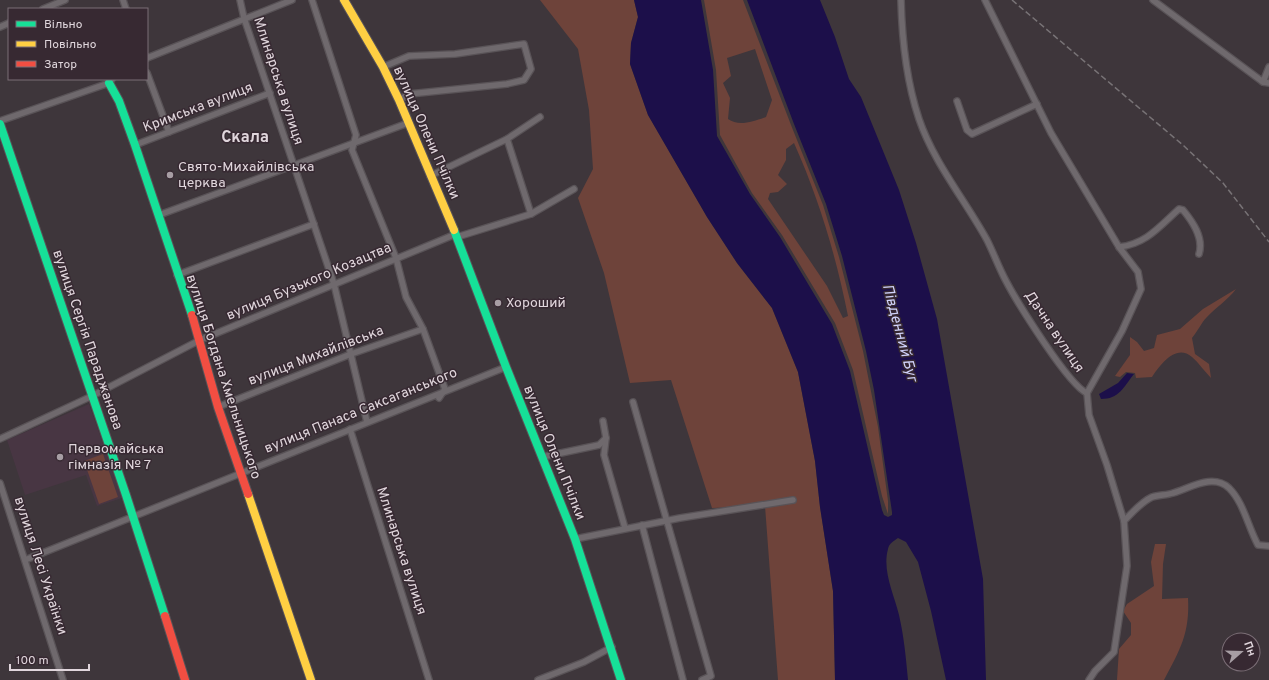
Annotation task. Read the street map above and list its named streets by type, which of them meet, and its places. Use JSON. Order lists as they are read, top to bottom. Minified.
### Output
{"streets":{"street":["Млинарська вулиця","Кримська вулиця","вулиця Олени Пчілки","вулиця Бузького Козацтва","Дачна вулиця","вулиця Сергія Параджанова","вулиця Михайлівська","вулиця Богдана Хмельницького","вулиця Панаса Саксаганського","вулиця Лесі Українки"]},"crossings":[["Млинарська вулиця","Кримська вулиця"],["Млинарська вулиця","вулиця Бузького Козацтва"],["Млинарська вулиця","вулиця Михайлівська"],["Млинарська вулиця","вулиця Панаса Саксаганського"],["Кримська вулиця","вулиця Богдана Хмельницького"],["вулиця Олени Пчілки","вулиця Бузького Козацтва"],["вулиця Олени Пчілки","вулиця Панаса Саксаганського"],["вулиця Бузького Козацтва","вулиця Сергія Параджанова"],["вулиця Бузького Козацтва","вулиця Богдана Хмельницького"],["вулиця Сергія Параджанова","вулиця Панаса Саксаганського"],["вулиця Михайлівська","вулиця Богдана Хмельницького"],["вулиця Богдана Хмельницького","вулиця Панаса Саксаганського"],["вулиця Панаса Саксаганського","вулиця Лесі Українки"]],"districts":["Скала"],"water":["Південний Буг"],"places":["Свято-Михайлівська церква","Хороший","Первомайська гімназія № 7"],"legend":["Вільно","Повільно","Затор"],"scale_bar":"100 m","north":"right"}
